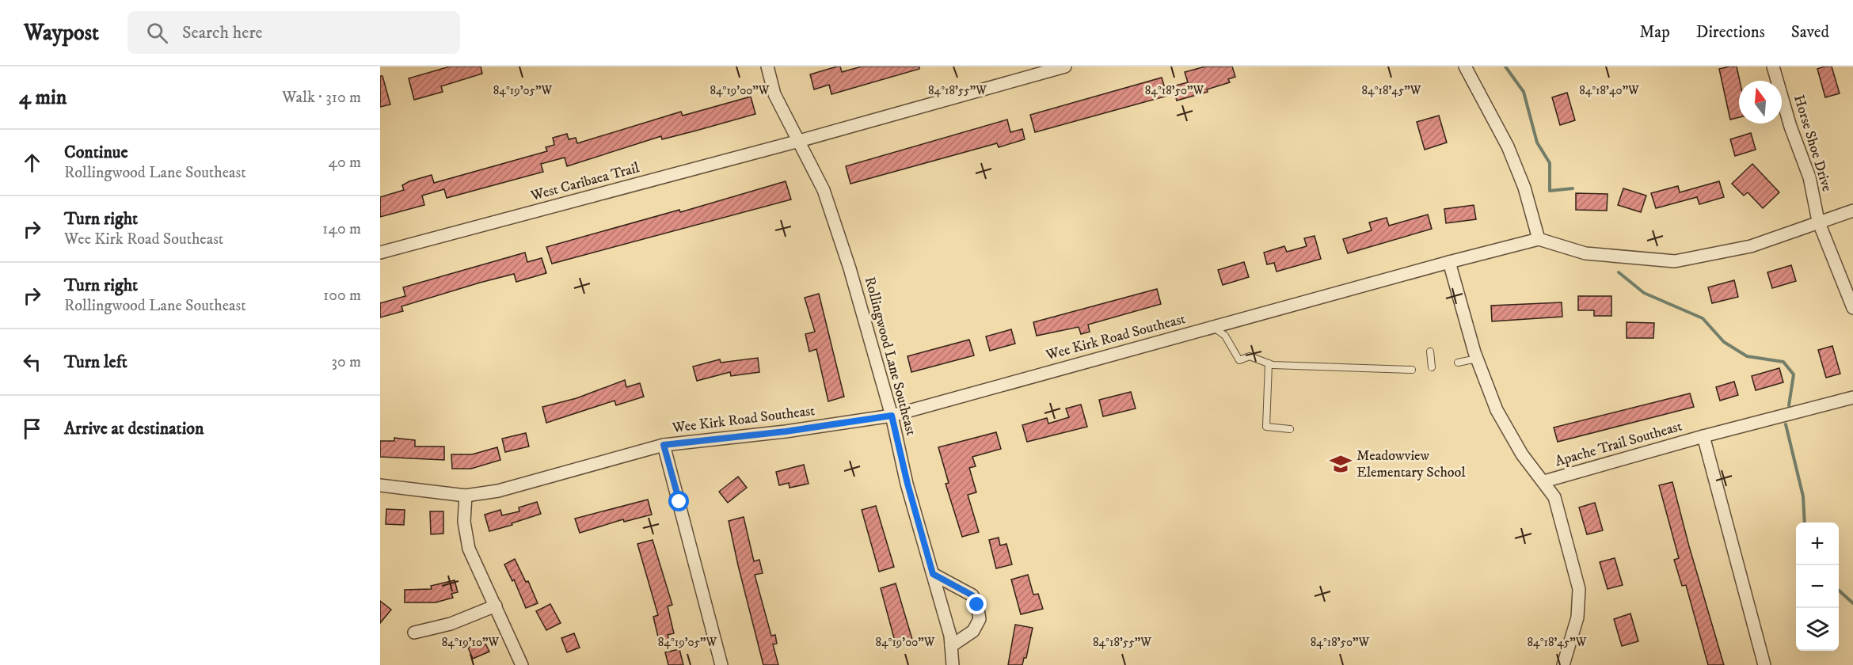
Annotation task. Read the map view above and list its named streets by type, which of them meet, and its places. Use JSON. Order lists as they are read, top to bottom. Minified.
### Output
{"streets":{"street":["Horse Shoe Drive","West Caribaea Trail","Wee Kirk Road Southeast","Rollingwood Lane Southeast","Apache Trail Southeast"]},"crossings":[["West Caribaea Trail","Rollingwood Lane Southeast"],["Wee Kirk Road Southeast","Rollingwood Lane Southeast"],["Wee Kirk Road Southeast","Apache Trail Southeast"]],"places":{"school or university":["Meadowview Elementary School"]},"north":"top","page":{"header":"Waypost","search":"Search here","nav":["Map","Directions","Saved"],"heading":["4 min","Walk · 310 m"],"list":[["Continue","Rollingwood Lane Southeast","40 m"],["Turn right","Wee Kirk Road Southeast","140 m"],["Turn right","Rollingwood Lane Southeast","100 m"],["Turn left","30 m"],"Arrive at destination"],"map_buttons":["+","−"]},"coordinates":["84°19'05\"W","84°19'00\"W","84°18'55\"W","84°18'50\"W","84°18'45\"W","84°18'40\"W","84°19'10\"W"]}
